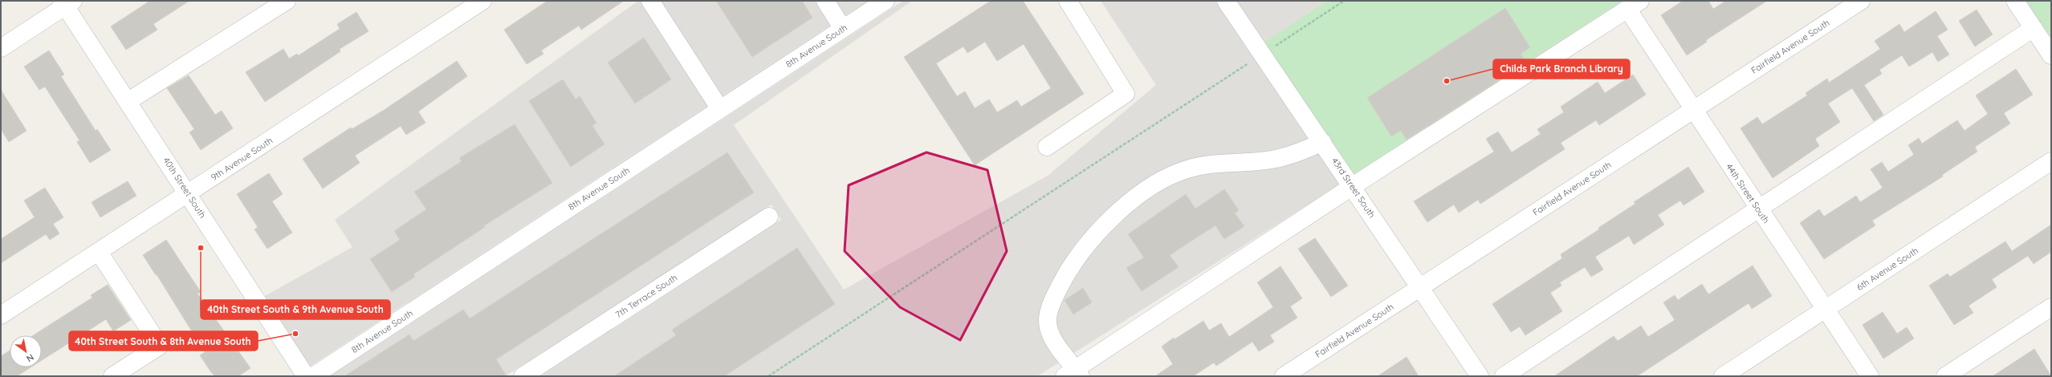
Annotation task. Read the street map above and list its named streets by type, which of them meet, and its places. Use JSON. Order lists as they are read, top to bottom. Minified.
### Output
{"streets":{"street":["8th Avenue South","Fairfield Avenue South","9th Avenue South","40th Street South","43rd Street South","44th Street South","6th Avenue South","7th Terrace South"]},"crossings":[["Fairfield Avenue South","43rd Street South"],["Fairfield Avenue South","44th Street South"],["9th Avenue South","40th Street South"],["44th Street South","6th Avenue South"]],"places":["Childs Park Branch Library","40th Street South & 9th Avenue South","40th Street South & 8th Avenue South"],"north":"bottom right"}
